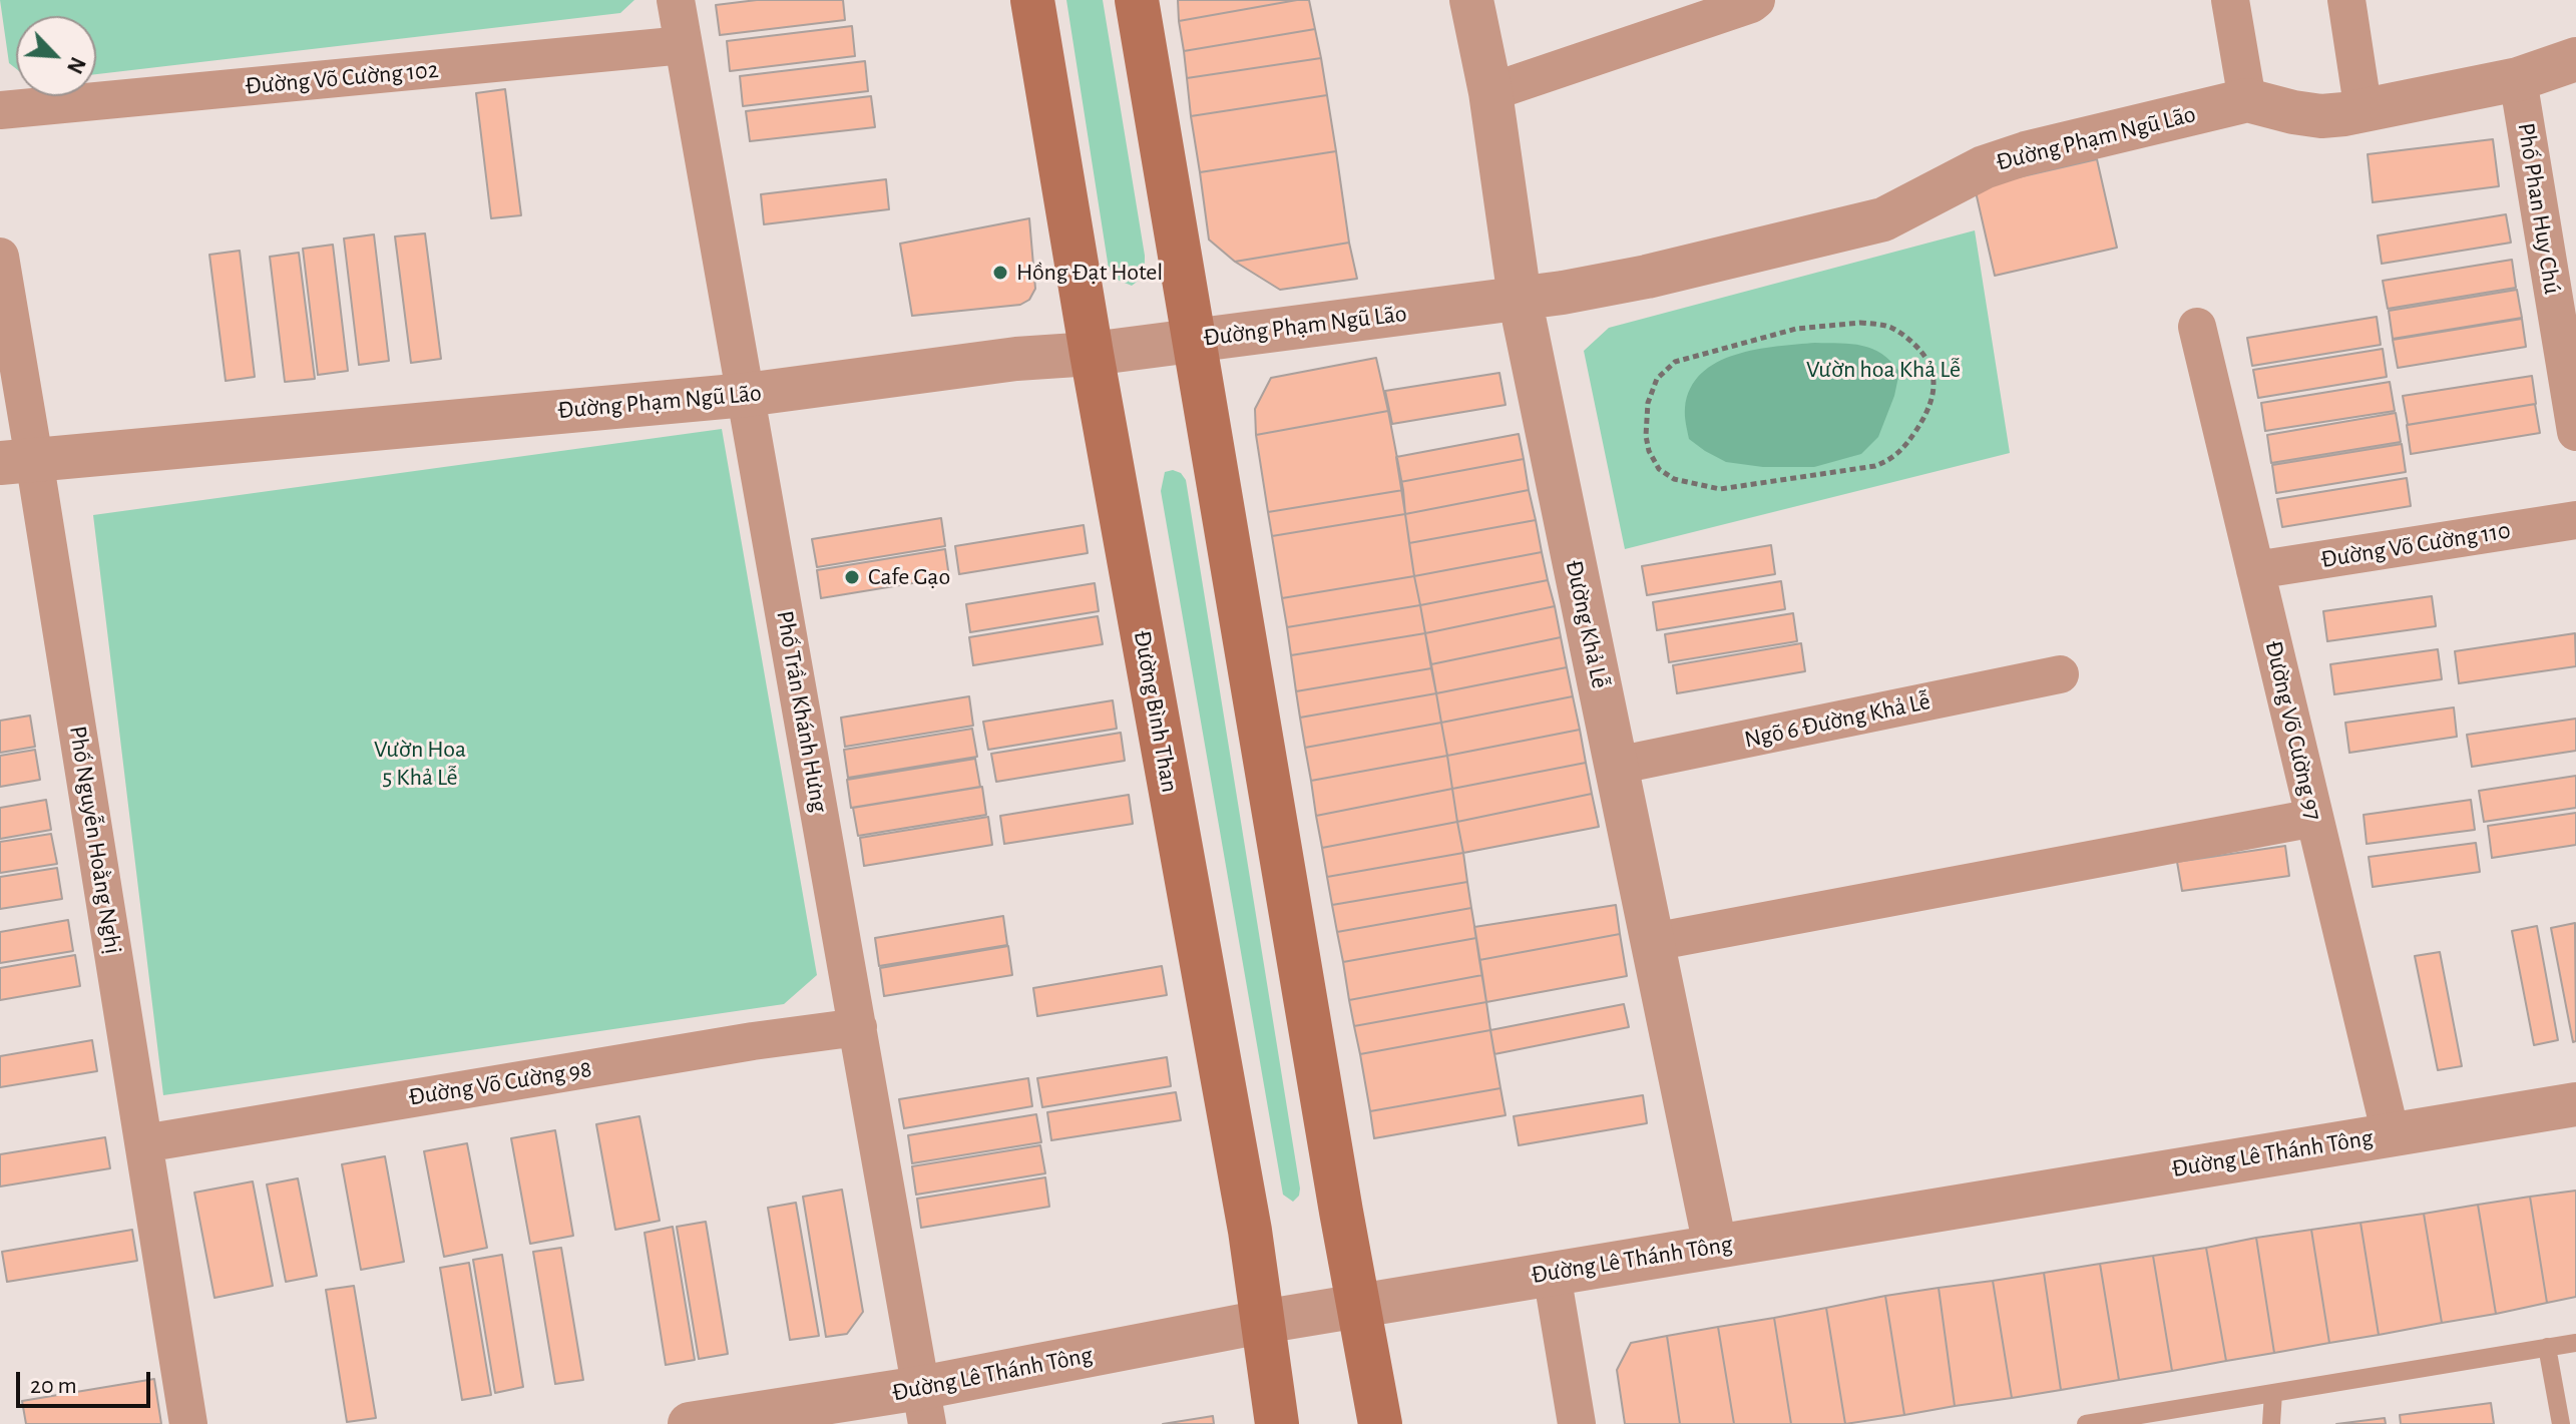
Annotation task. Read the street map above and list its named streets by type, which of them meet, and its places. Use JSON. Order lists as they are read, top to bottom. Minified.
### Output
{"streets":{"main road":["Đường Bình Than"],"street":["Đường Võ Cường 102","Đường Phạm Ngũ Lão","Phố Phan Huy Chú","Đường Võ Cường 110","Đường Khả Lễ","Phố Trần Khánh Hưng","Ngõ 6 Đường Khả Lễ","Đường Võ Cường 97","Phố Nguyễn Hoằng Nghị","Đường Võ Cường 98","Đường Lê Thánh Tông"]},"crossings":[["Đường Võ Cường 102","Phố Trần Khánh Hưng"],["Đường Phạm Ngũ Lão","Phố Phan Huy Chú"],["Đường Phạm Ngũ Lão","Đường Khả Lễ"],["Đường Phạm Ngũ Lão","Phố Trần Khánh Hưng"],["Đường Phạm Ngũ Lão","Đường Bình Than"],["Đường Phạm Ngũ Lão","Phố Nguyễn Hoằng Nghị"],["Đường Võ Cường 110","Đường Võ Cường 97"],["Đường Khả Lễ","Ngõ 6 Đường Khả Lễ"],["Đường Khả Lễ","Đường Lê Thánh Tông"],["Phố Trần Khánh Hưng","Đường Võ Cường 98"],["Phố Trần Khánh Hưng","Đường Lê Thánh Tông"],["Đường Bình Than","Đường Lê Thánh Tông"],["Đường Võ Cường 97","Đường Lê Thánh Tông"],["Phố Nguyễn Hoằng Nghị","Đường Võ Cường 98"]],"parks":["Vườn hoa Khả Lễ","Vườn Hoa 5 Khả Lễ"],"places":["Hồng Đạt Hotel","Cafe Gạo"],"scale_bar":"20 m","north":"bottom right"}
